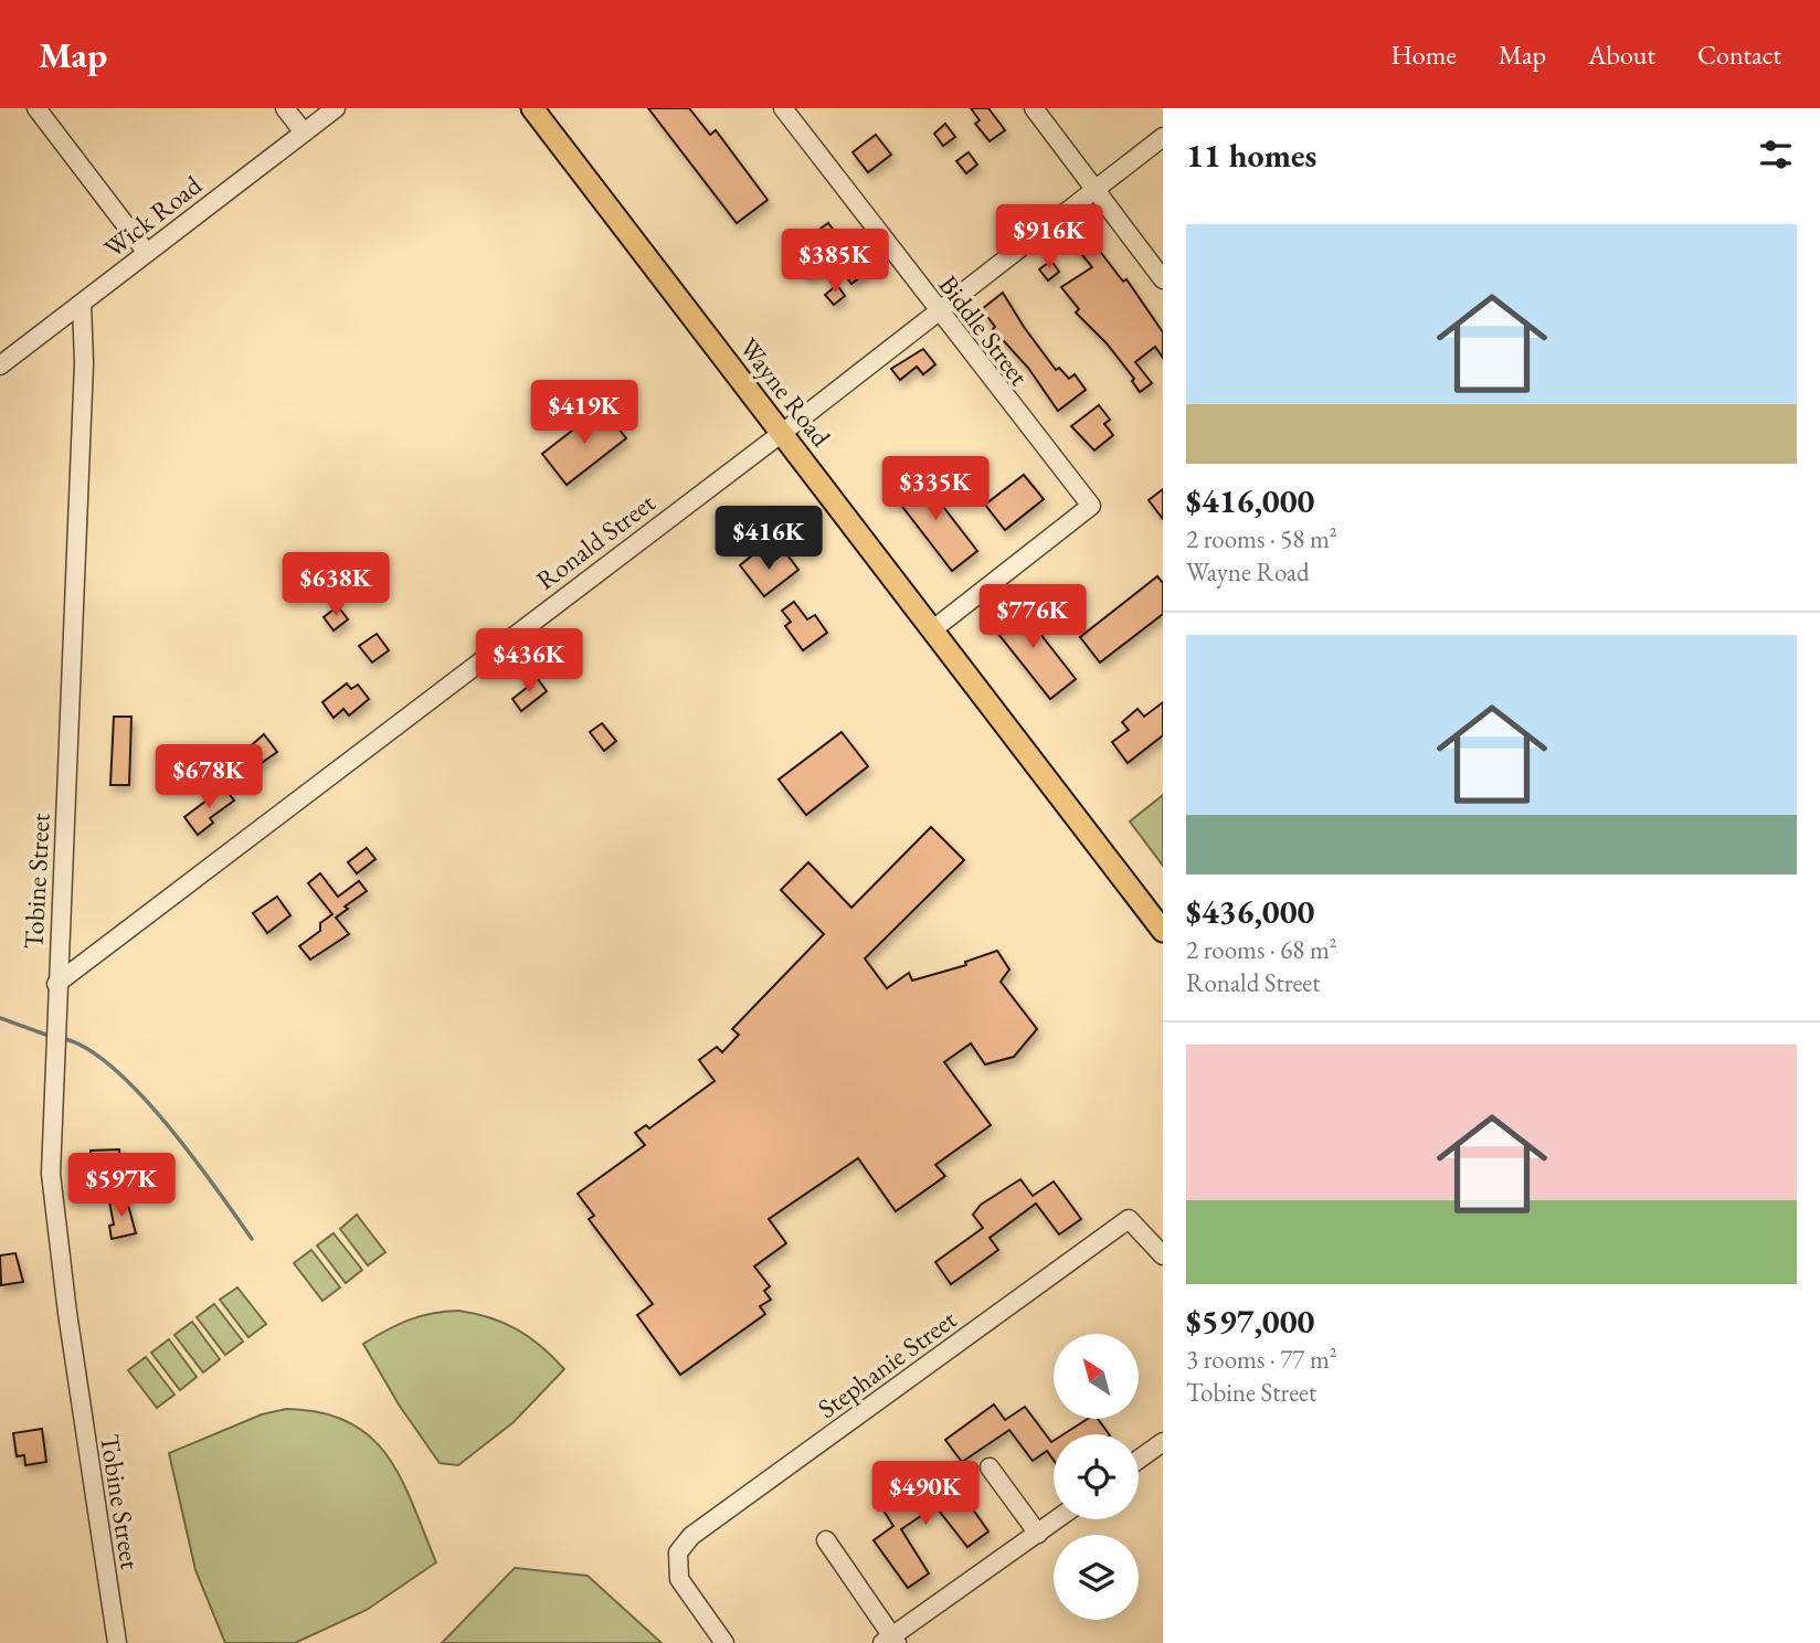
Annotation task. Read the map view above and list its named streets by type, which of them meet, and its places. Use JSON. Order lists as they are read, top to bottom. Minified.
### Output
{"streets":{"main road":["Wayne Road"],"street":["Wick Road","Biddle Street","Ronald Street","Tobine Street","Stephanie Street"]},"crossings":[["Wick Road","Tobine Street"],["Biddle Street","Wayne Road"],["Biddle Street","Ronald Street"],["Wayne Road","Ronald Street"],["Ronald Street","Tobine Street"]],"north":"top left","page":{"header":"Map","nav":["Home","Map","About","Contact"],"heading":"11 homes","list":[{"name":"$416,000","note":"2 rooms · 58 m² · Wayne Road"},{"name":"$436,000","note":"2 rooms · 68 m² · Ronald Street"},{"name":"$597,000","note":"3 rooms · 77 m² · Tobine Street"}],"price":["$916K","$385K","$419K","$335K","$416K","$638K","$776K","$436K","$678K","$597K","$490K"]}}
